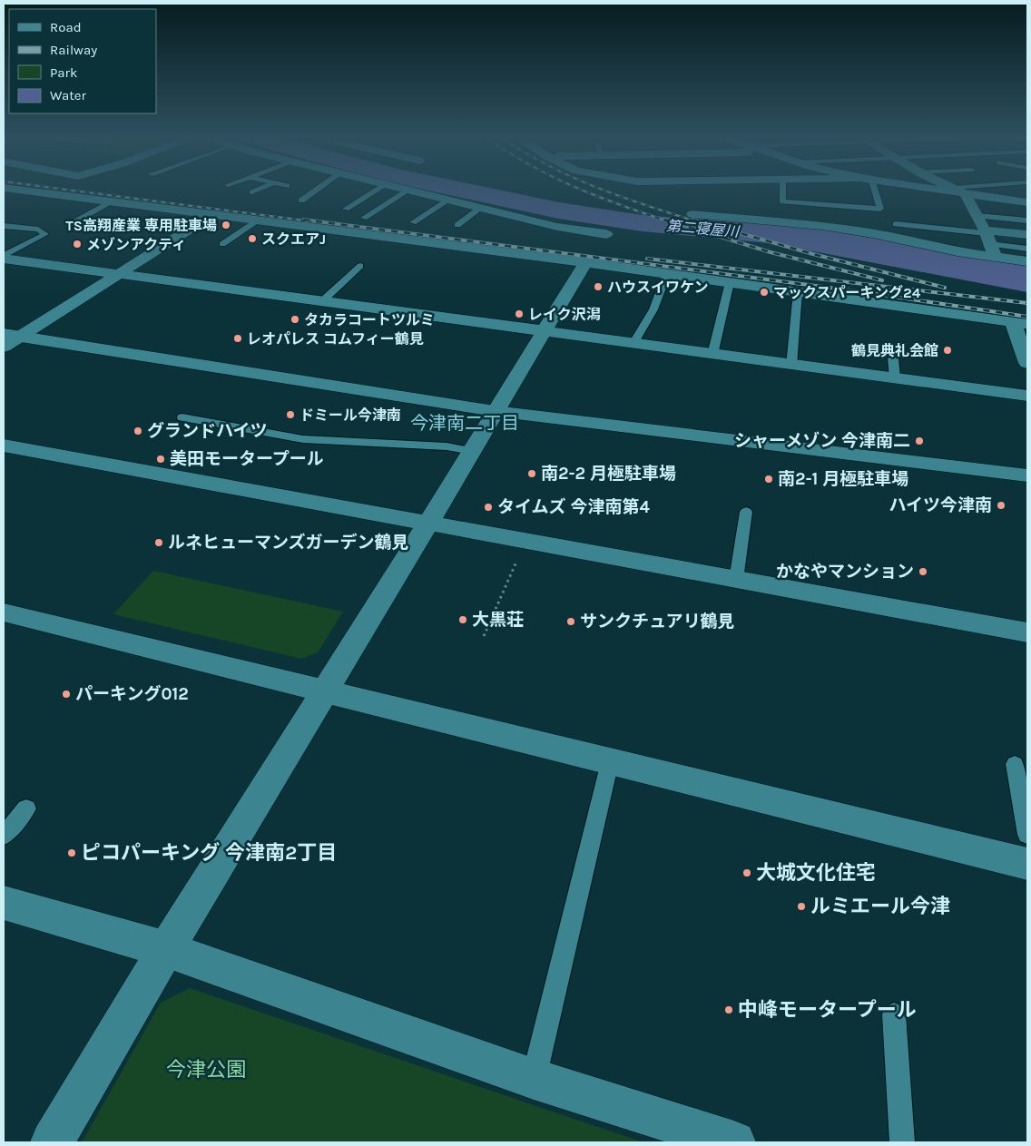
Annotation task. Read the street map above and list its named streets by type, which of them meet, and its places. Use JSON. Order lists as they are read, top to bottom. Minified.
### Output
{"districts":["今津南二丁目"],"water":["第二寝屋川"],"parks":["今津公園"],"places":["TS高翔産業 専用駐車場","スクエアJ","メゾンアクティ","ハウスイワケン","マックスパーキング24","レイク沢潟","タカラコートツルミ","レオパレス コムフィー鶴見","鶴見典礼会館","ドミール今津南","グランドハイツ","シャーメゾン 今津南二","美田モータープール","南2-2 月極駐車場","南2-1 月極駐車場","ハイツ今津南","タイムズ 今津南第4","ルネヒューマンズガーデン鶴見","かなやマンション","大黒荘","サンクチュアリ鶴見","パーキング012","ピコパーキング 今津南2丁目","大城文化住宅","ルミエール今津","中峰モータープール"],"legend":["Road","Railway","Park","Water"]}
